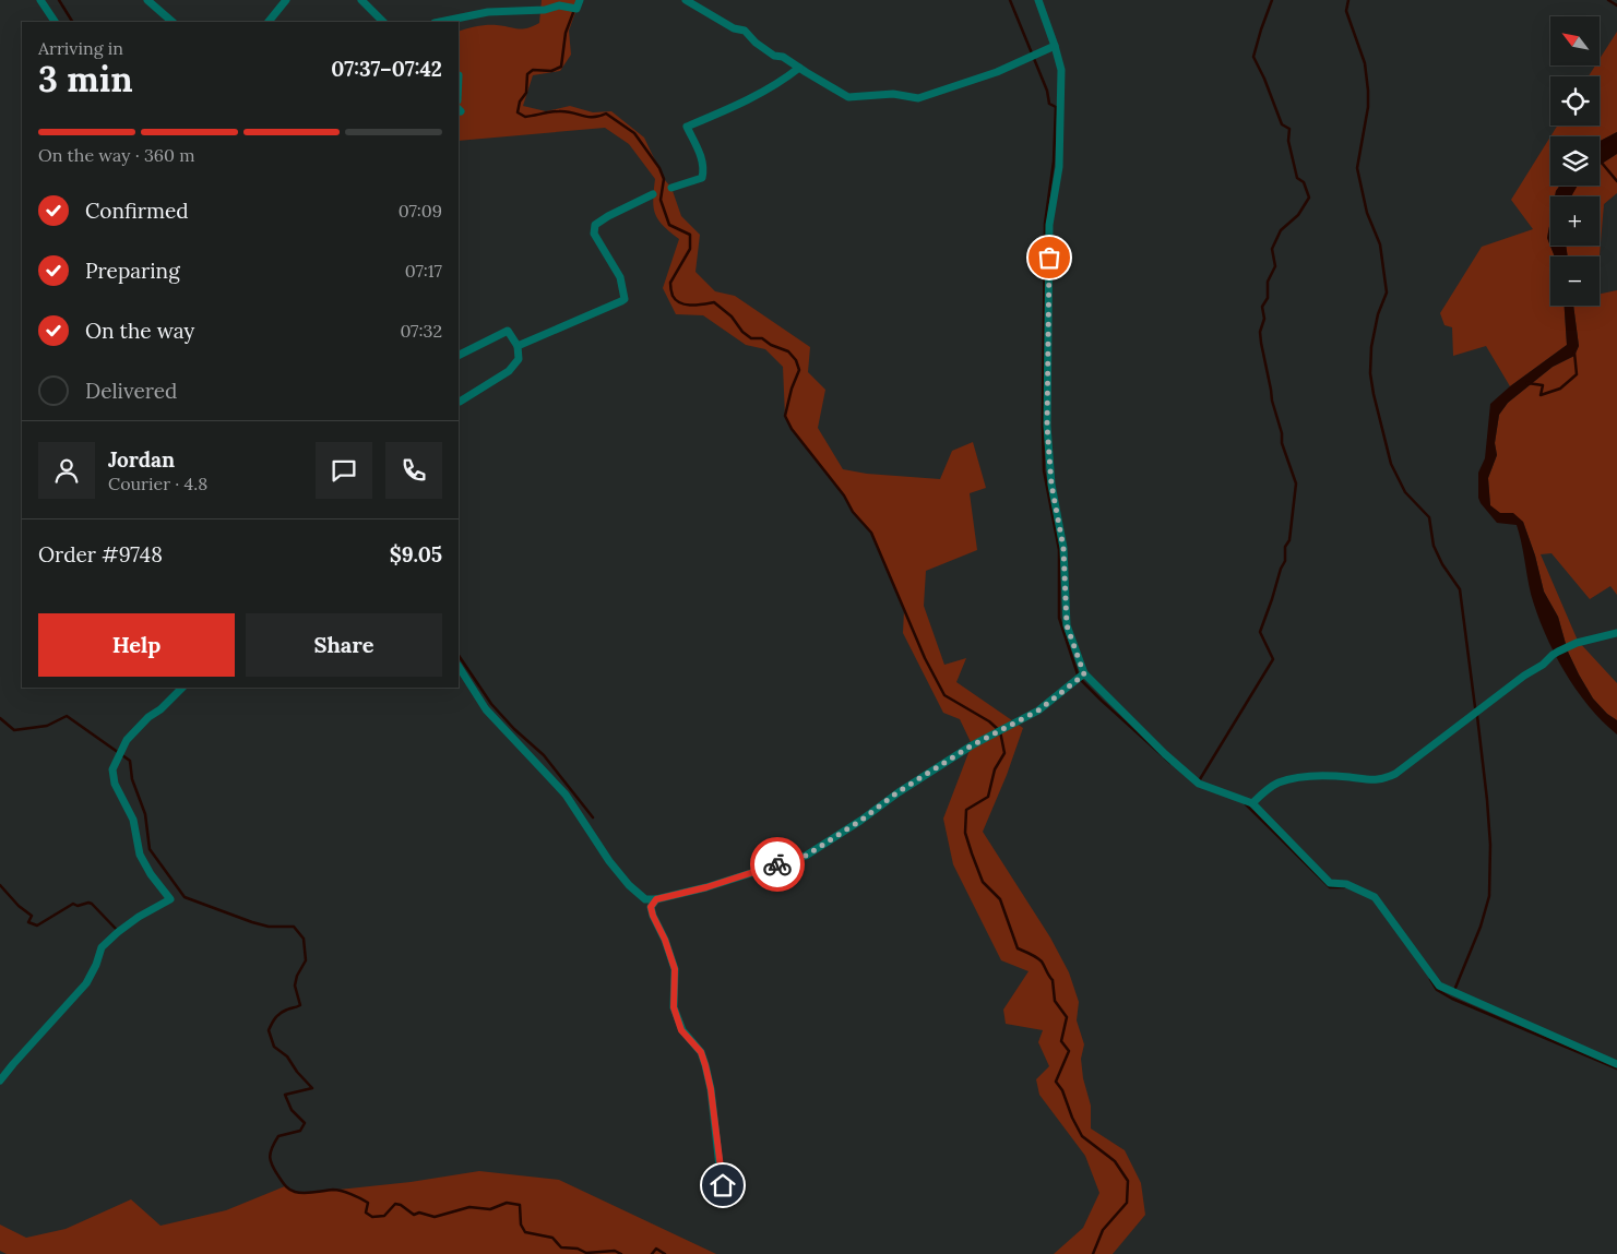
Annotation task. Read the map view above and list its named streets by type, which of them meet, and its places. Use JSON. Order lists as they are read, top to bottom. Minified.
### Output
{"north":"top left","page":{"map_buttons":["+","−"],"heading":["3 min","Arriving in","07:37–07:42"],"panel":["Jordan","Courier · 4.8","Order #9748","$9.05"],"bar":"On the way · 360 m","list":[["Confirmed","07:09"],["Preparing","07:17"],["On the way","07:32"],"Delivered"],"buttons":["Help","Share"]}}
